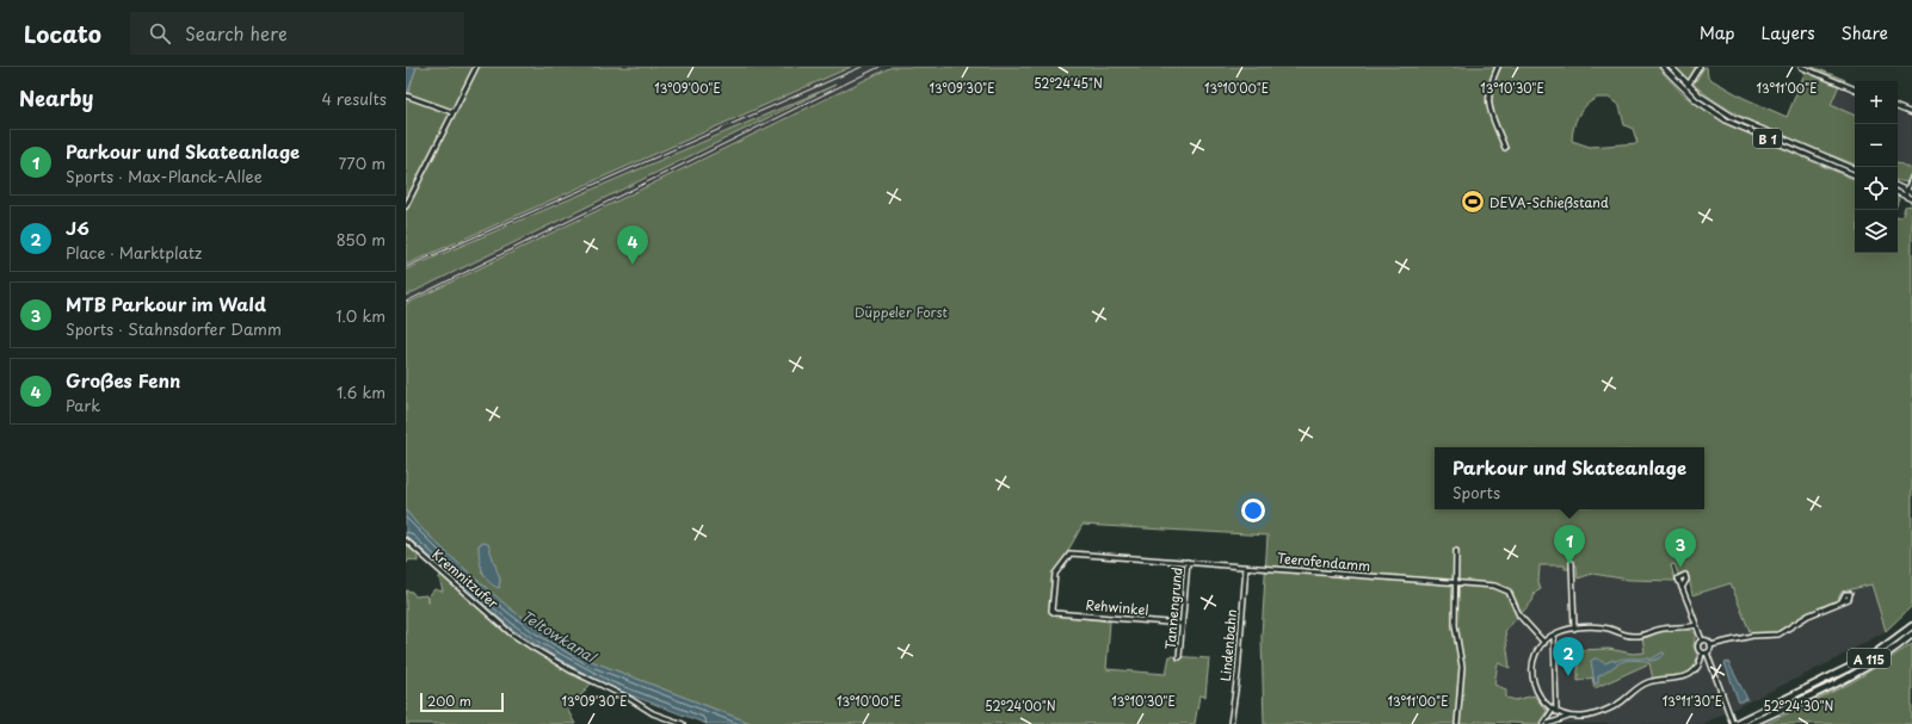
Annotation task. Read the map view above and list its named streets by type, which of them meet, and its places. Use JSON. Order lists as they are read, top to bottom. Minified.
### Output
{"streets":{"highway":["A 115"],"main road":["B 1"],"street":["Teerofendamm","Kremnitzufer","Rehwinkel","Tannengrund","Lindenbahn"]},"crossings":[["Teerofendamm","Rehwinkel"],["Teerofendamm","Tannengrund"],["Teerofendamm","Lindenbahn"],["Rehwinkel","Tannengrund"]],"water":["Teltowkanal"],"parks":["Düppeler Forst"],"places":{"sports":["DEVA-Schießstand"]},"scale_bar":"200 m","page":{"header":"Locato","search":"Search here","nav":["Map","Layers","Share"],"heading":["Nearby","4 results"],"map_buttons":["+","−"],"list":[{"mark":"1","name":"Parkour und Skateanlage","note":"Sports · Max-Planck-Allee","value":"770 m"},{"mark":"2","name":"J6","note":"Place · Marktplatz","value":"850 m"},{"mark":"3","name":"MTB Parkour im Wald","note":"Sports · Stahnsdorfer Damm","value":"1.0 km"},{"mark":"4","name":"Großes Fenn","note":"Park","value":"1.6 km"}],"pins":["4","1","3","2"],"popup":["Parkour und Skateanlage","Sports"],"scale":"200 m"},"coordinates":["52°24'45\"N","13°09'00\"E","13°09'30\"E","13°10'00\"E","13°10'30\"E","13°11'00\"E","13°11'30\"E","52°24'00\"N","52°24'30\"N"]}
